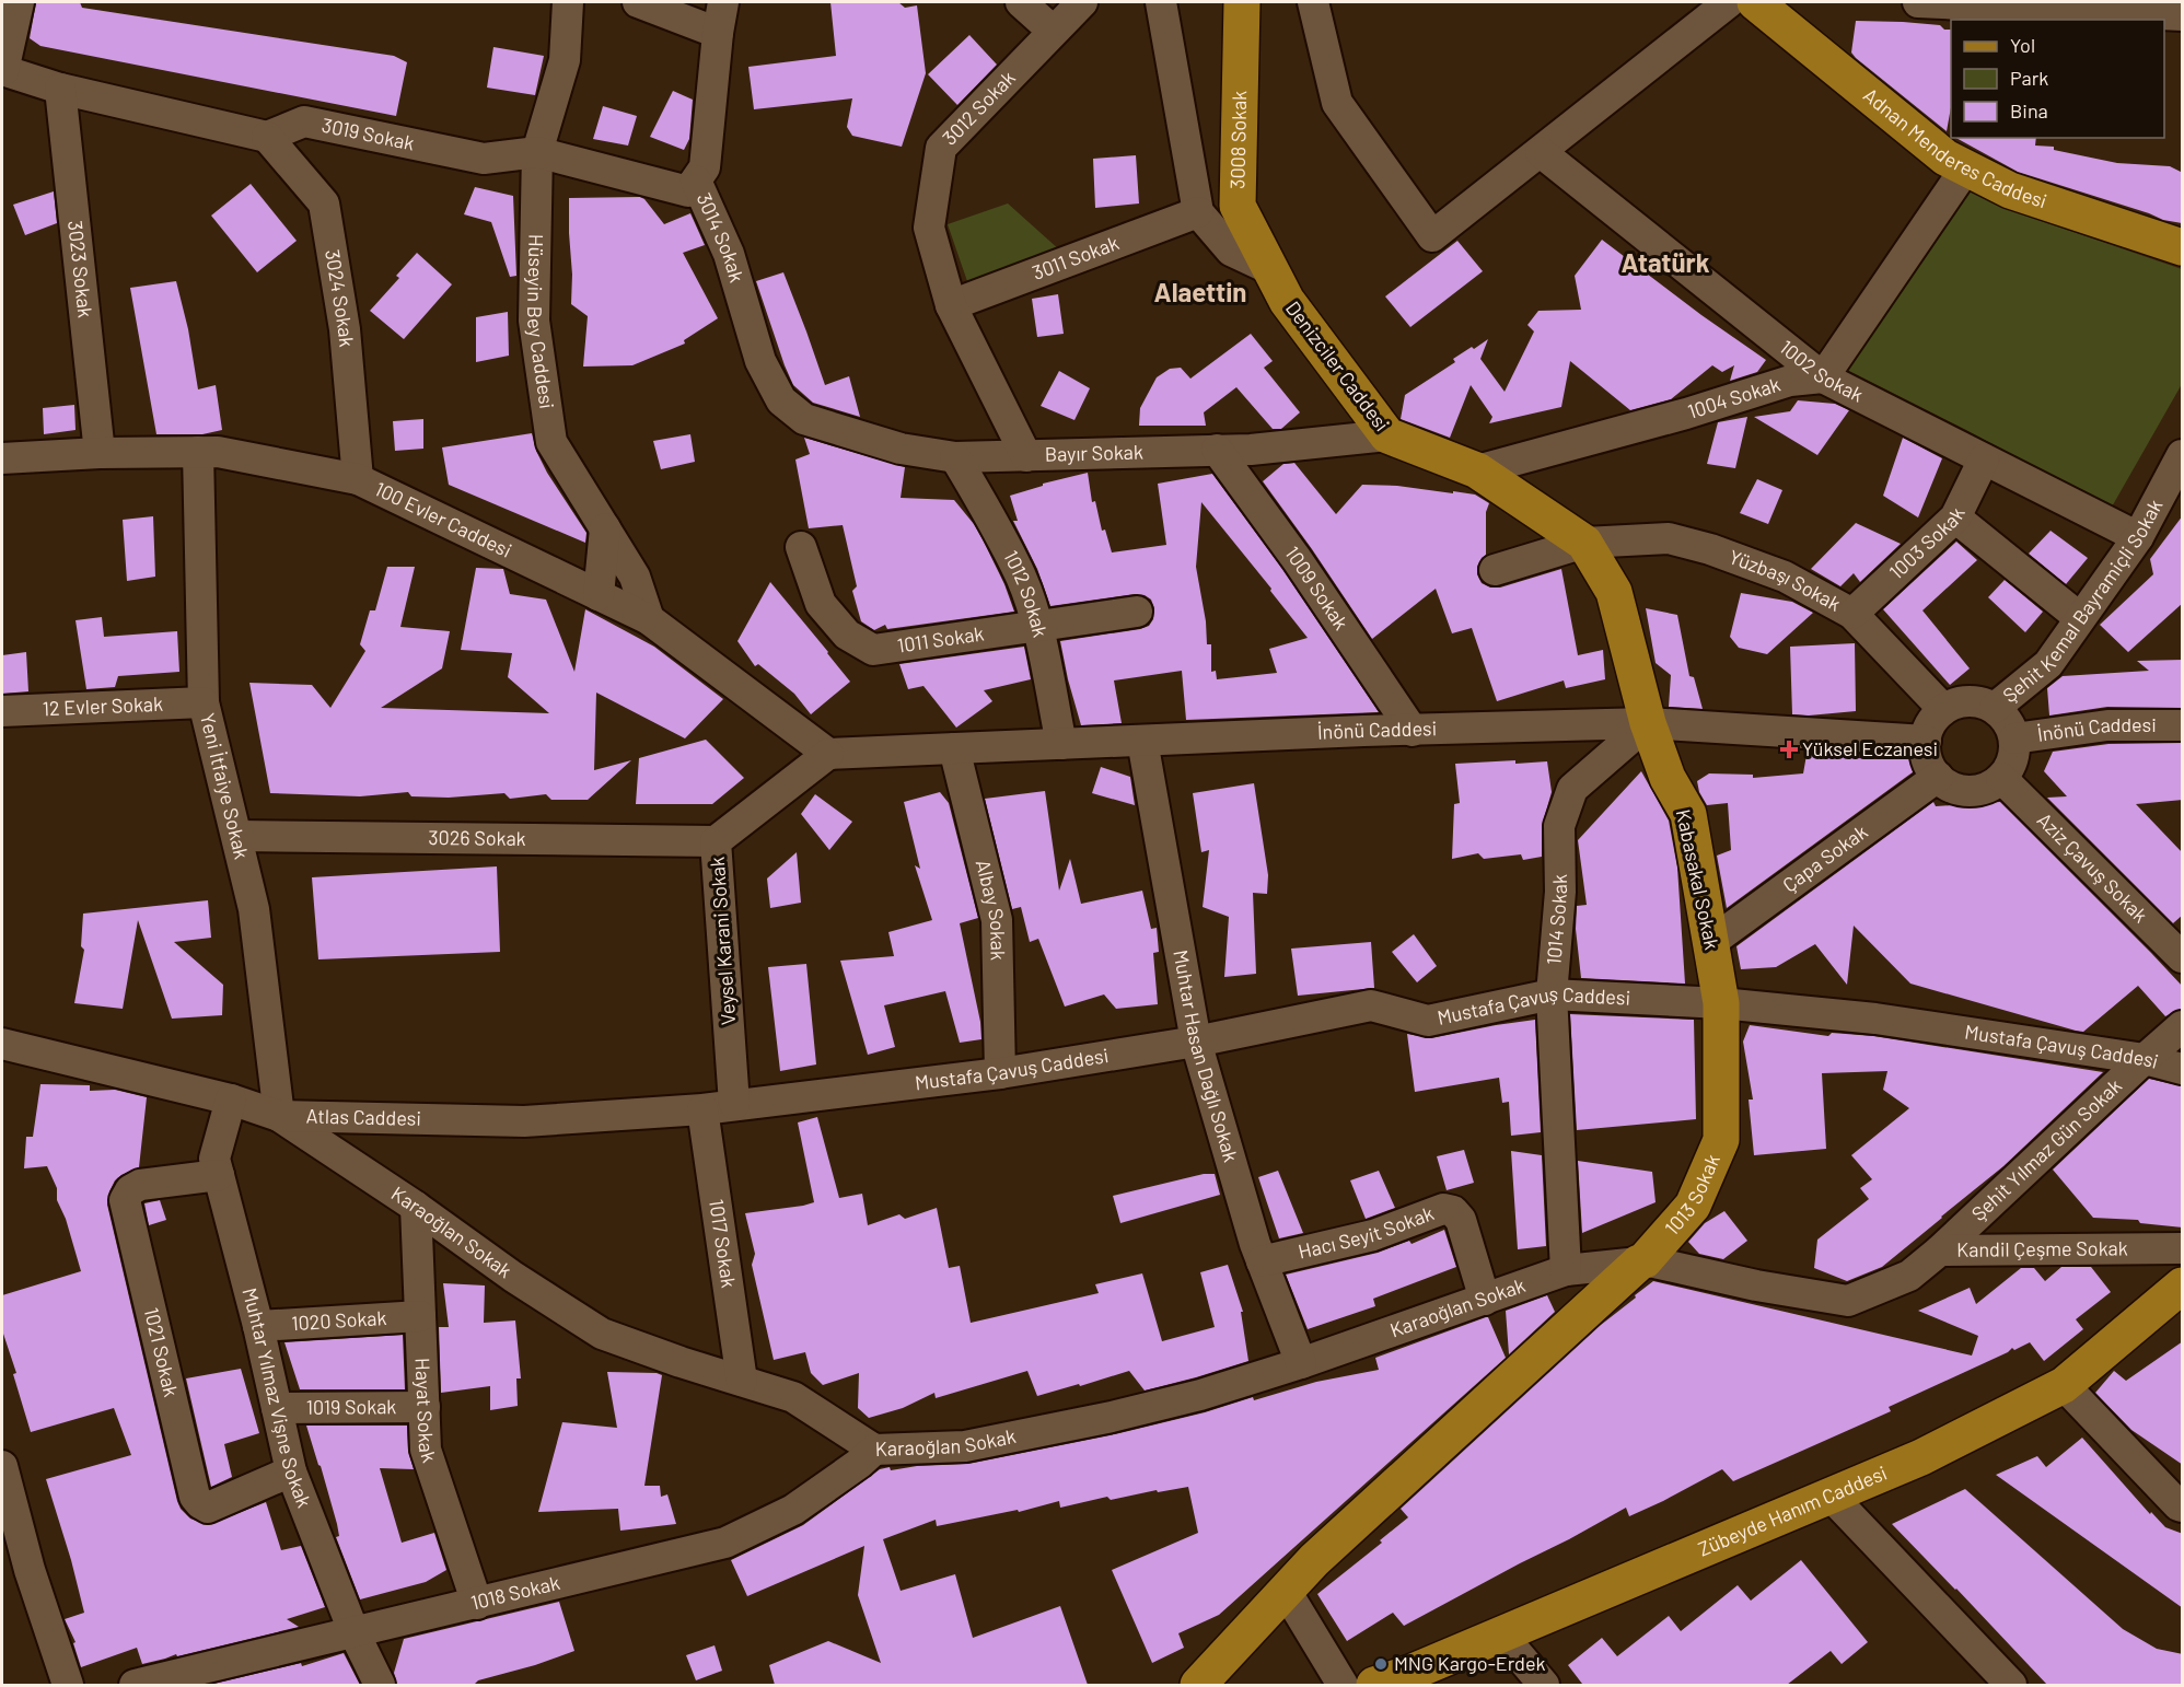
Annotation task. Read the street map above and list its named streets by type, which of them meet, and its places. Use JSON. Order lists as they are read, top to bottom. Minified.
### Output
{"streets":{"main road":["3008 Sokak","Adnan Menderes Caddesi","Denizciler Caddesi","Kabasakal Sokak","1013 Sokak","Zübeyde Hanım Caddesi"],"street":["3012 Sokak","3019 Sokak","3014 Sokak","3011 Sokak","3023 Sokak","3024 Sokak","Hüseyin Bey Caddesi","1002 Sokak","1004 Sokak","Bayır Sokak","100 Evler Caddesi","1003 Sokak","Yüzbaşı Sokak","1009 Sokak","1012 Sokak","Şehit Kemal Bayramiçli Sokak","1011 Sokak","12 Evler Sokak","İnönü Caddesi","Yeni İtfaiye Sokak","3026 Sokak","Çapa Sokak","Aziz Çavuş Sokak","Albay Sokak","1014 Sokak","Veysel Karani Sokak","Mustafa Çavuş Caddesi","Muhtar Hasan Dağlı Sokak","Atlas Caddesi","Şehit Yılmaz Gün Sokak","Hacı Seyit Sokak","Karaoğlan Sokak","1017 Sokak","Kandil Çeşme Sokak","1020 Sokak","1021 Sokak","Muhtar Yılmaz Vişne Sokak","1019 Sokak","Hayat Sokak","1018 Sokak"]},"crossings":[["3012 Sokak","3011 Sokak"],["3012 Sokak","Bayır Sokak"],["3019 Sokak","3014 Sokak"],["3019 Sokak","3024 Sokak"],["3019 Sokak","Hüseyin Bey Caddesi"],["3008 Sokak","Denizciler Caddesi"],["3014 Sokak","Bayır Sokak"],["3023 Sokak","100 Evler Caddesi"],["3024 Sokak","100 Evler Caddesi"],["Hüseyin Bey Caddesi","100 Evler Caddesi"],["Denizciler Caddesi","1004 Sokak"],["Denizciler Caddesi","Bayır Sokak"],["Denizciler Caddesi","Yüzbaşı Sokak"],["Denizciler Caddesi","İnönü Caddesi"],["Denizciler Caddesi","Kabasakal Sokak"],["Denizciler Caddesi","1014 Sokak"],["1002 Sokak","1004 Sokak"],["1002 Sokak","1003 Sokak"],["1002 Sokak","Şehit Kemal Bayramiçli Sokak"],["Bayır Sokak","1009 Sokak"],["Bayır Sokak","1012 Sokak"],["100 Evler Caddesi","İnönü Caddesi"],["100 Evler Caddesi","Yeni İtfaiye Sokak"],["100 Evler Caddesi","Veysel Karani Sokak"],["1003 Sokak","Yüzbaşı Sokak"],["Yüzbaşı Sokak","Şehit Kemal Bayramiçli Sokak"],["Yüzbaşı Sokak","İnönü Caddesi"],["Yüzbaşı Sokak","Çapa Sokak"],["Yüzbaşı Sokak","Aziz Çavuş Sokak"],["1009 Sokak","İnönü Caddesi"],["1012 Sokak","1011 Sokak"],["1012 Sokak","İnönü Caddesi"],["Şehit Kemal Bayramiçli Sokak","İnönü Caddesi"],["Şehit Kemal Bayramiçli Sokak","Çapa Sokak"],["Şehit Kemal Bayramiçli Sokak","Aziz Çavuş Sokak"],["12 Evler Sokak","Yeni İtfaiye Sokak"],["İnönü Caddesi","Çapa Sokak"],["İnönü Caddesi","Aziz Çavuş Sokak"],["İnönü Caddesi","Kabasakal Sokak"],["İnönü Caddesi","Albay Sokak"],["İnönü Caddesi","1014 Sokak"],["İnönü Caddesi","Veysel Karani Sokak"],["İnönü Caddesi","Muhtar Hasan Dağlı Sokak"],["Yeni İtfaiye Sokak","3026 Sokak"],["Yeni İtfaiye Sokak","Atlas Caddesi"],["Yeni İtfaiye Sokak","Karaoğlan Sokak"],["3026 Sokak","Veysel Karani Sokak"],["Çapa Sokak","Aziz Çavuş Sokak"],["Çapa Sokak","Kabasakal Sokak"],["Kabasakal Sokak","1014 Sokak"],["Kabasakal Sokak","Mustafa Çavuş Caddesi"],["Kabasakal Sokak","1013 Sokak"],["Albay Sokak","Mustafa Çavuş Caddesi"],["1014 Sokak","Mustafa Çavuş Caddesi"],["1014 Sokak","Karaoğlan Sokak"],["Veysel Karani Sokak","Mustafa Çavuş Caddesi"],["Veysel Karani Sokak","Atlas Caddesi"],["Mustafa Çavuş Caddesi","Muhtar Hasan Dağlı Sokak"],["Mustafa Çavuş Caddesi","Atlas Caddesi"],["Mustafa Çavuş Caddesi","Şehit Yılmaz Gün Sokak"],["Mustafa Çavuş Caddesi","1013 Sokak"],["Muhtar Hasan Dağlı Sokak","Hacı Seyit Sokak"],["Muhtar Hasan Dağlı Sokak","Karaoğlan Sokak"],["Atlas Caddesi","Karaoğlan Sokak"],["Atlas Caddesi","1017 Sokak"],["Atlas Caddesi","Muhtar Yılmaz Vişne Sokak"],["Şehit Yılmaz Gün Sokak","Kandil Çeşme Sokak"],["1013 Sokak","Karaoğlan Sokak"],["1013 Sokak","Kandil Çeşme Sokak"],["Hacı Seyit Sokak","Karaoğlan Sokak"],["Karaoğlan Sokak","1017 Sokak"],["Karaoğlan Sokak","Kandil Çeşme Sokak"],["Karaoğlan Sokak","Hayat Sokak"],["Karaoğlan Sokak","1018 Sokak"],["1020 Sokak","Muhtar Yılmaz Vişne Sokak"],["1020 Sokak","Hayat Sokak"],["1021 Sokak","Muhtar Yılmaz Vişne Sokak"],["Muhtar Yılmaz Vişne Sokak","1019 Sokak"],["Muhtar Yılmaz Vişne Sokak","1018 Sokak"],["1019 Sokak","Hayat Sokak"],["Hayat Sokak","1018 Sokak"]],"districts":["Atatürk","Alaettin"],"places":{"health":["Yüksel Eczanesi"],"other":["MNG Kargo-Erdek"]},"legend":["Yol","Park","Bina"]}
